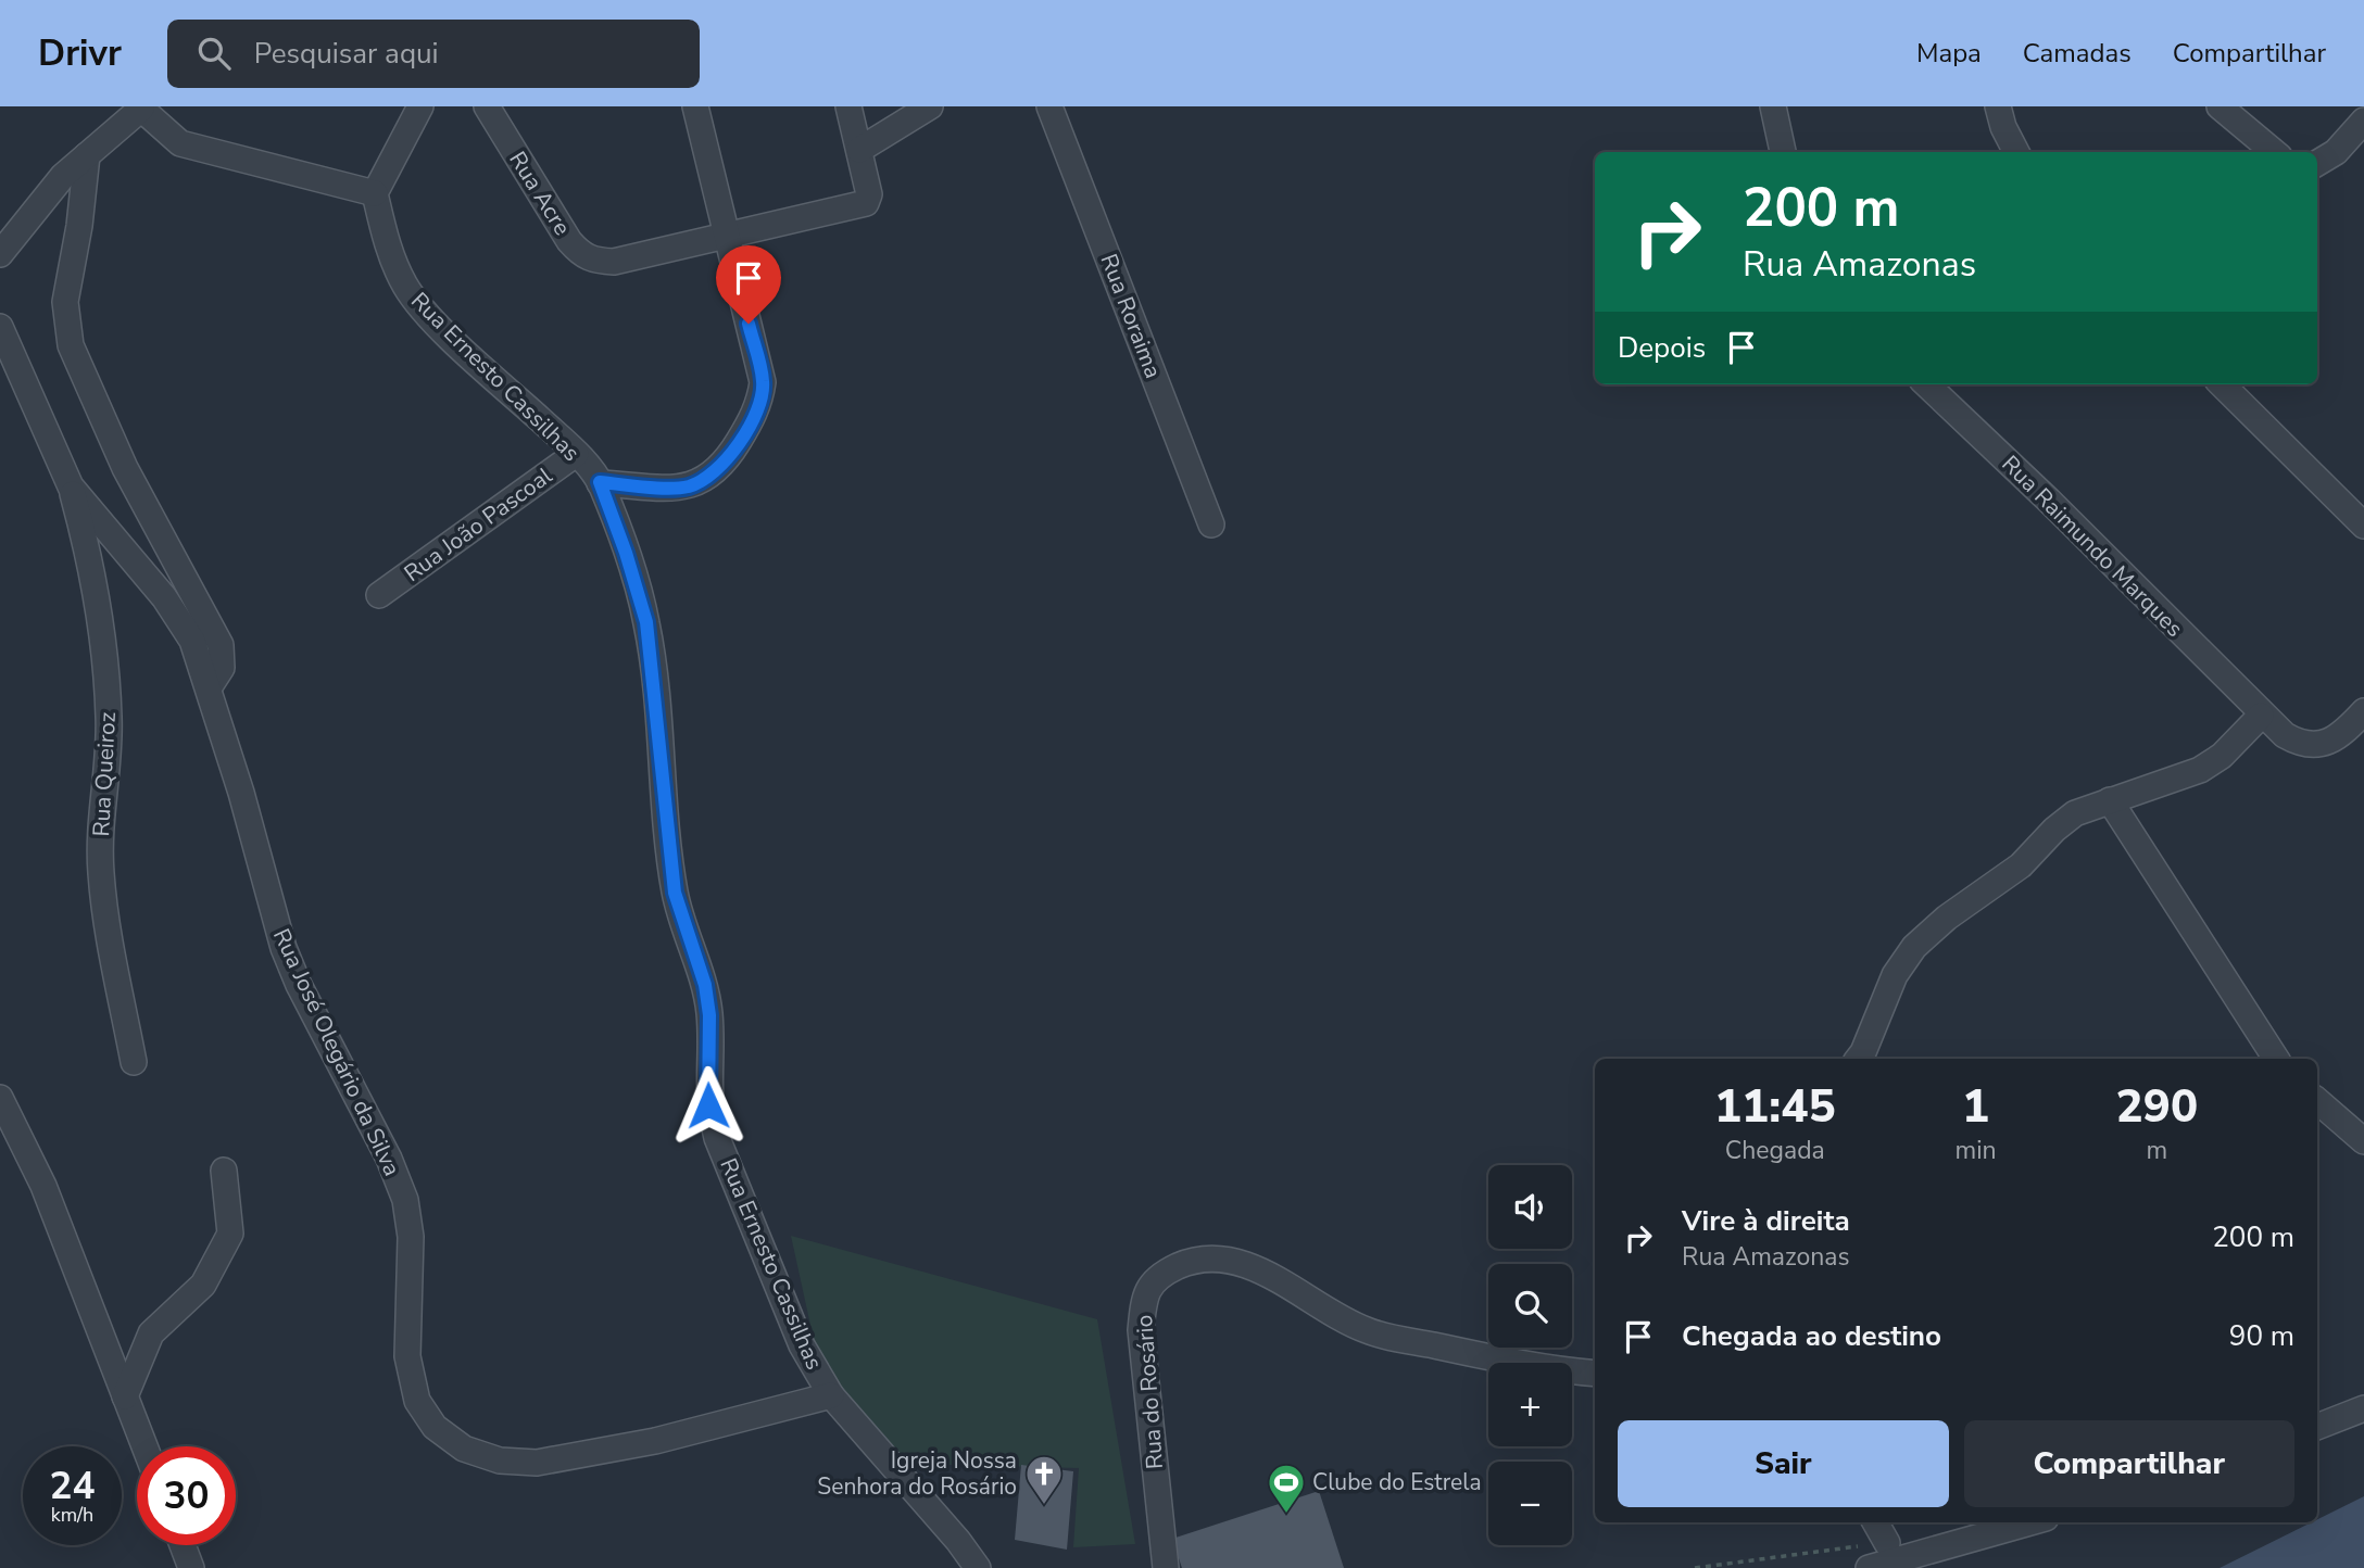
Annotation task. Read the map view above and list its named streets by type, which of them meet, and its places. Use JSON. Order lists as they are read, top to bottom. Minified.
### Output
{"streets":{"street":["Rua Acre","Rua Roraima","Rua Ernesto Cassilhas","Rua João Pascoal","Rua Raimundo Marques","Rua Queiroz","Rua José Olegário da Silva","Rua do Rosário"]},"crossings":[["Rua Ernesto Cassilhas","Rua João Pascoal"],["Rua Ernesto Cassilhas","Rua José Olegário da Silva"],["Rua Queiroz","Rua José Olegário da Silva"]],"places":{"church":["Igreja Nossa Senhora do Rosário"],"sports":["Clube do Estrela"]},"page":{"header":"Drivr","search":"Pesquisar aqui","nav":["Mapa","Camadas","Compartilhar"],"turn":["200 m","Rua Amazonas"],"then":"Depois","eta":["11:45","Chegada","1","min","290","m"],"map_buttons":["+","−"],"list":[{"name":"Vire à direita","note":"Rua Amazonas","value":"200 m"},{"name":"Chegada ao destino","value":"90 m"}],"buttons":["Sair","Compartilhar"],"speed":"24 km/h","limit":"30"}}
